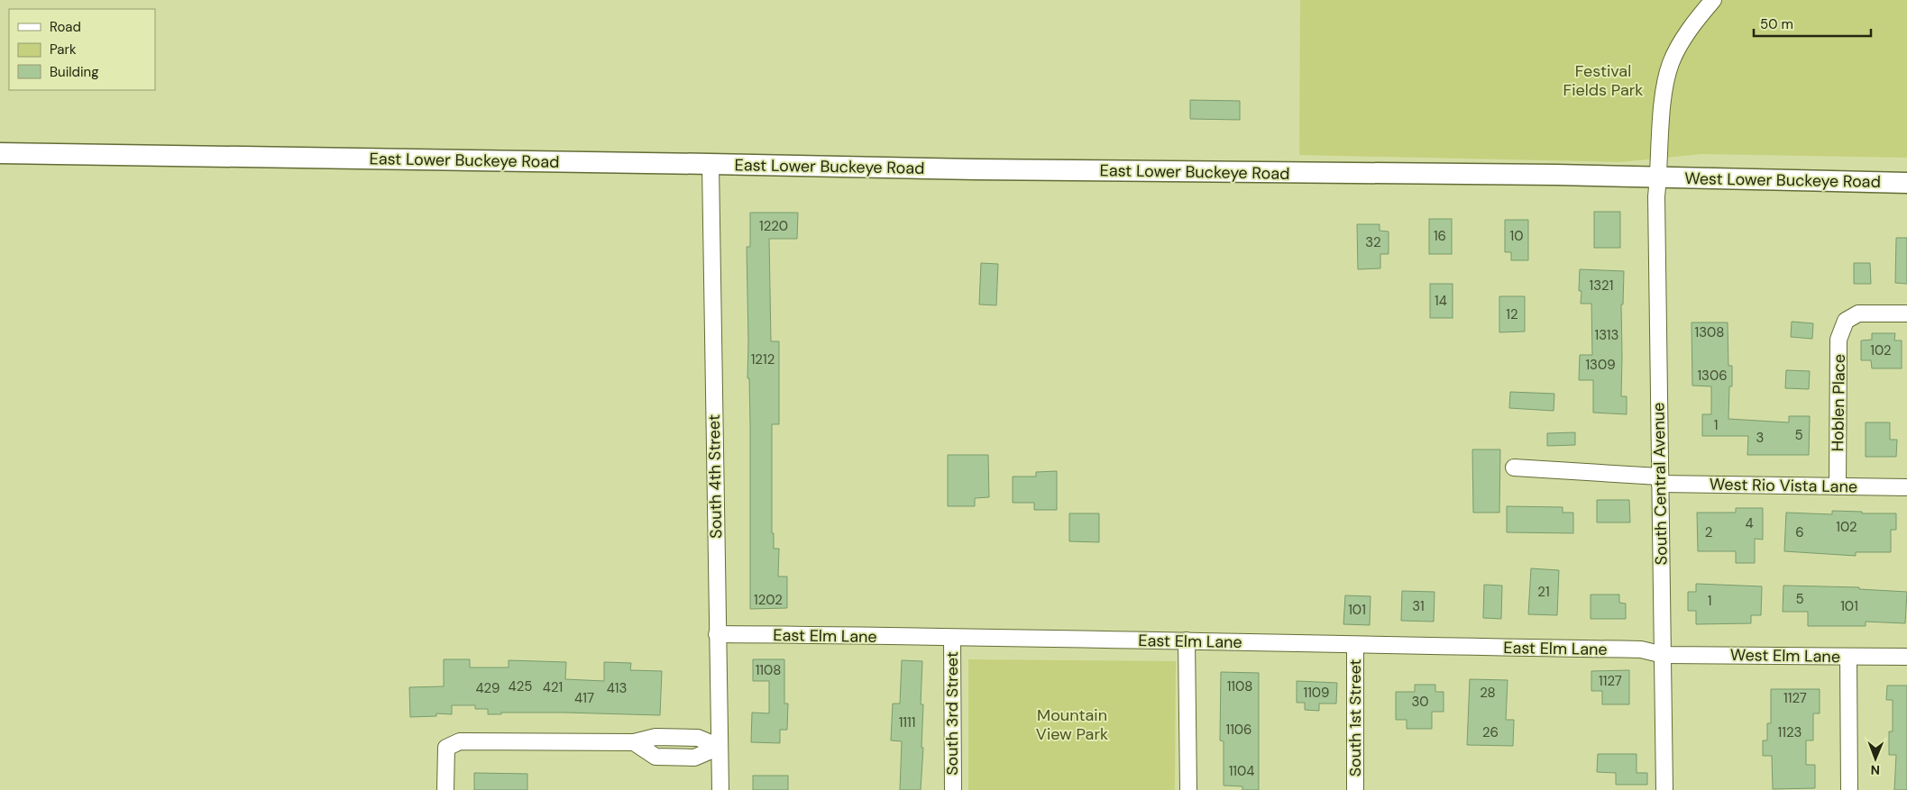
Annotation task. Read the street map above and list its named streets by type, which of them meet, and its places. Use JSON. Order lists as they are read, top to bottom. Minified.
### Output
{"streets":{"main road":["East Lower Buckeye Road","West Lower Buckeye Road"],"street":["Hoblen Place","South 4th Street","South Central Avenue","West Rio Vista Lane","East Elm Lane","West Elm Lane","South 3rd Street","South 1st Street"]},"crossings":[["East Lower Buckeye Road","West Lower Buckeye Road"],["East Lower Buckeye Road","South 4th Street"],["East Lower Buckeye Road","South Central Avenue"],["West Lower Buckeye Road","South Central Avenue"],["Hoblen Place","West Rio Vista Lane"],["South 4th Street","East Elm Lane"],["South Central Avenue","West Rio Vista Lane"],["South Central Avenue","East Elm Lane"],["South Central Avenue","West Elm Lane"],["East Elm Lane","West Elm Lane"],["East Elm Lane","South 3rd Street"],["East Elm Lane","South 1st Street"]],"parks":["Festival Fields Park","Mountain View Park"],"house_numbers":["1220","16","10","32","1321","14","12","1308","1313","102","1212","1309","1306","1","5","3","4","102","2","6","21","5","1202","1","31","101","101","1108","1127","425","1108","421","429","413","1109","28","417","1127","30","1111","1106","26","1123","1104"],"legend":["Road","Park","Building"],"scale_bar":"50 m","north":"bottom"}
